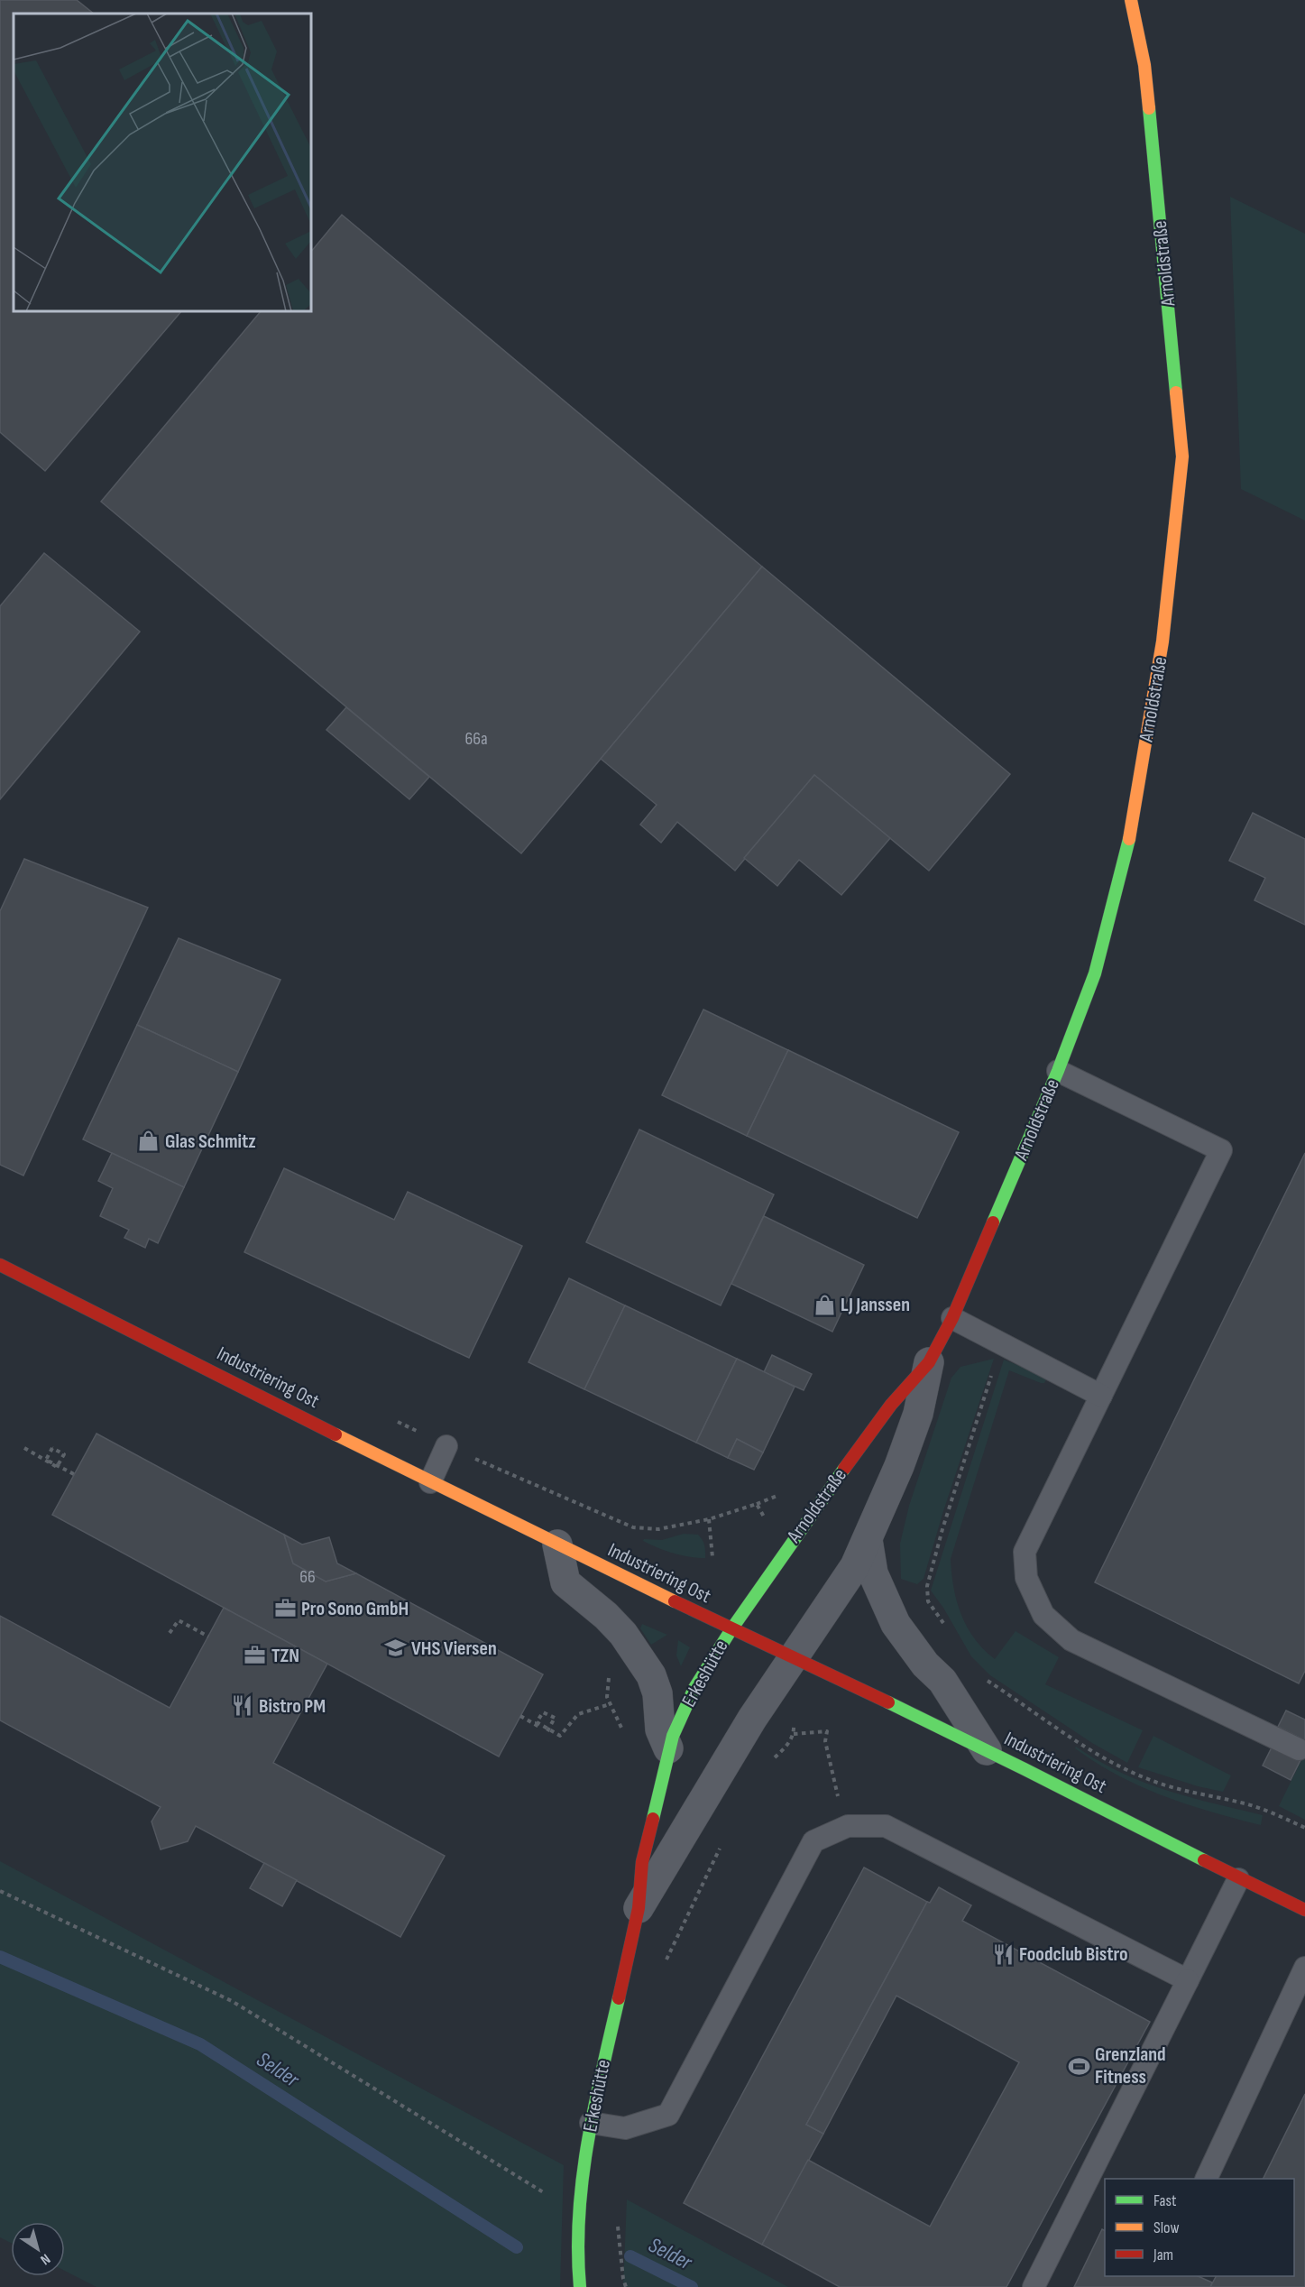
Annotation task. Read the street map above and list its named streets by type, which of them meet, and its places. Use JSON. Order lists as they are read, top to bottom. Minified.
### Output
{"streets":{"street":["Arnoldstraße","Industriering Ost","Erkeshütte"]},"crossings":[["Arnoldstraße","Industriering Ost"],["Arnoldstraße","Erkeshütte"],["Industriering Ost","Erkeshütte"]],"water":["Selder"],"places":{"shop":["Glas Schmitz","LJ Janssen"],"office":["Pro Sono GmbH","TZN"],"school or university":["VHS Viersen"],"restaurant":["Bistro PM","Foodclub Bistro"],"sports":["Grenzland Fitness"]},"house_numbers":["66a","66"],"legend":["Fast","Slow","Jam"],"north":"bottom right"}
